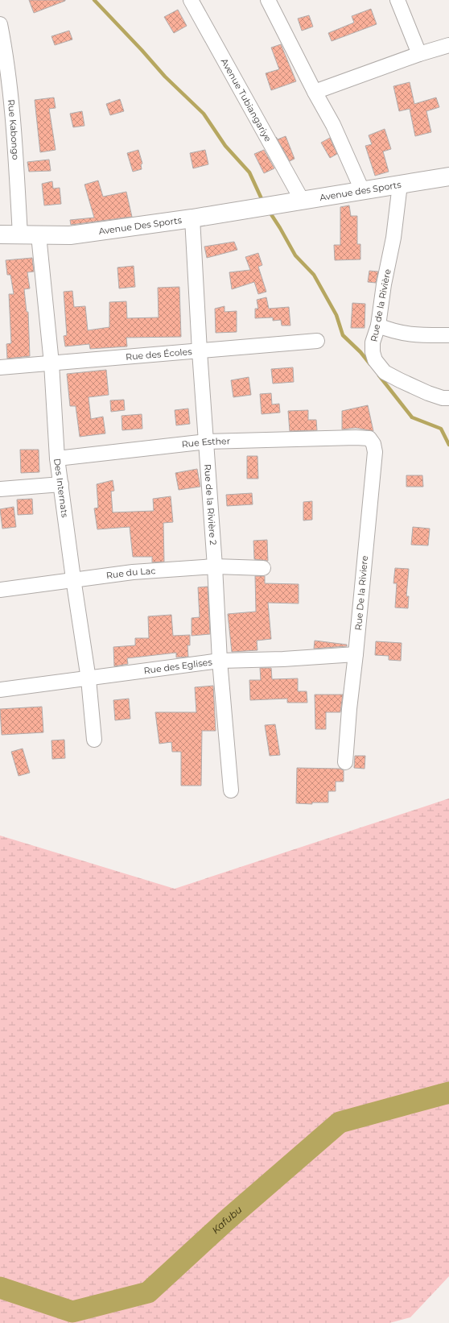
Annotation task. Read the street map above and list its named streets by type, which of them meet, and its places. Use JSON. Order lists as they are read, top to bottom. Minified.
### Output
{"streets":{"street":["Avenue Tubiangariye","Rue Kabongo","Avenue des Sports","Avenue Des Sports","Rue de la Rivière","Rue des Écoles","Rue Esther","Des Internats","Rue de la Rivière 2","Rue du Lac","Rue De la Riviere","Rue des Eglises"]},"crossings":[["Avenue Tubiangariye","Avenue des Sports"],["Rue Kabongo","Avenue Des Sports"],["Avenue des Sports","Avenue Des Sports"],["Avenue des Sports","Rue de la Rivière"],["Avenue Des Sports","Des Internats"],["Avenue Des Sports","Rue de la Rivière 2"],["Rue des Écoles","Des Internats"],["Rue des Écoles","Rue de la Rivière 2"],["Rue Esther","Des Internats"],["Rue Esther","Rue de la Rivière 2"],["Rue Esther","Rue De la Riviere"],["Des Internats","Rue du Lac"],["Des Internats","Rue des Eglises"],["Rue de la Rivière 2","Rue du Lac"],["Rue de la Rivière 2","Rue des Eglises"],["Rue De la Riviere","Rue des Eglises"]],"water":["Kafubu"]}
